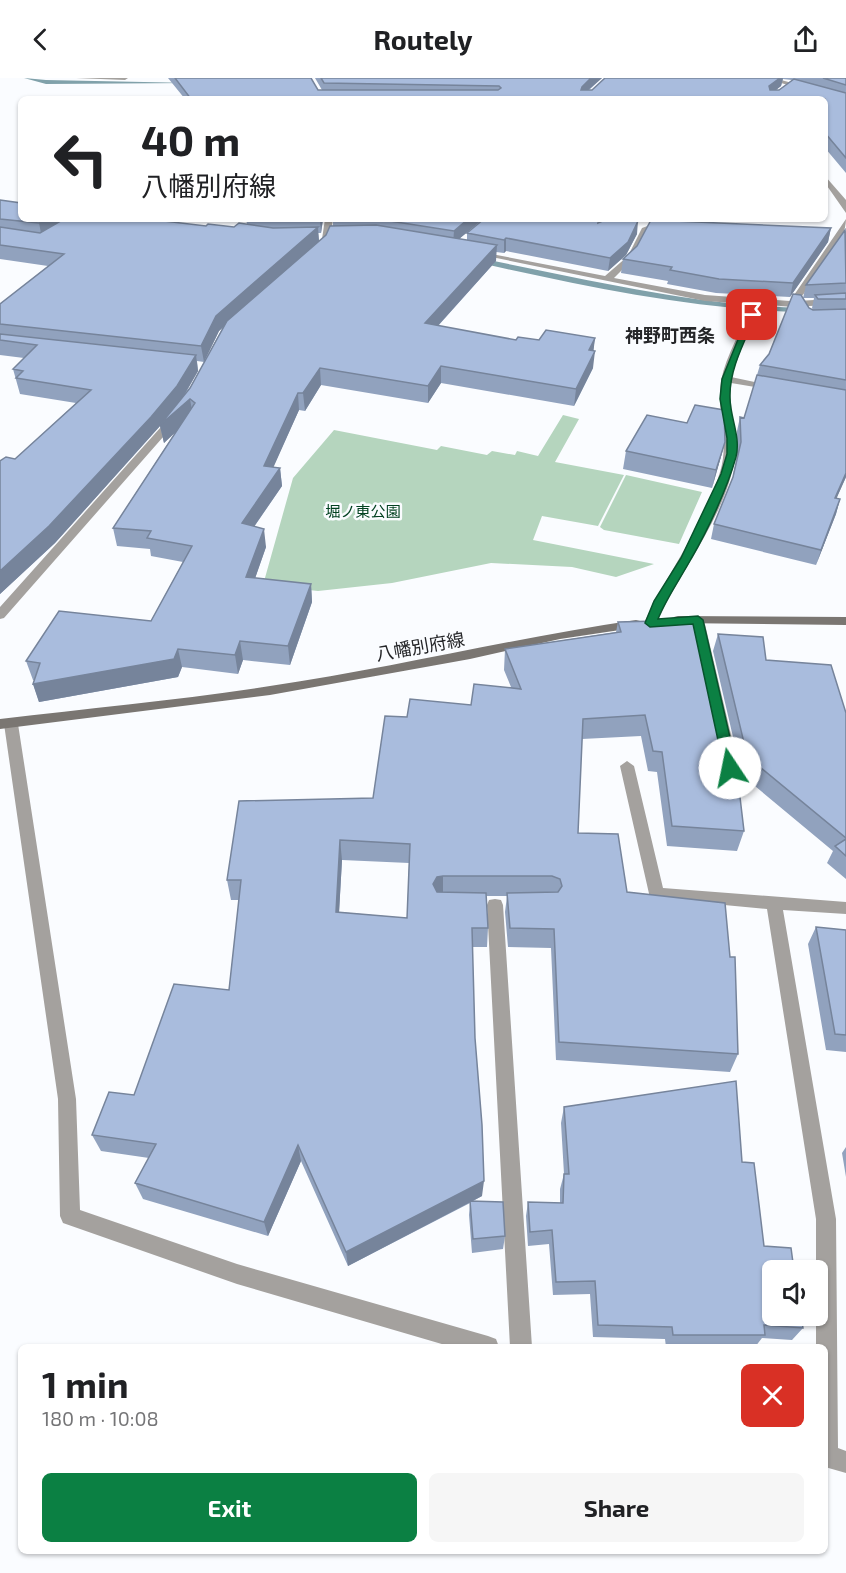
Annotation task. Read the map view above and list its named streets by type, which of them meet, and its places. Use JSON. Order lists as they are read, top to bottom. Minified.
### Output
{"streets":{"main road":["八幡別府線"]},"districts":["神野町西条"],"parks":["堀ノ東公園"],"page":{"header":"Routely","turn":["40 m","八幡別府線"],"heading":["1 min","180 m · 10:08"],"buttons":["Exit","Share"]}}
